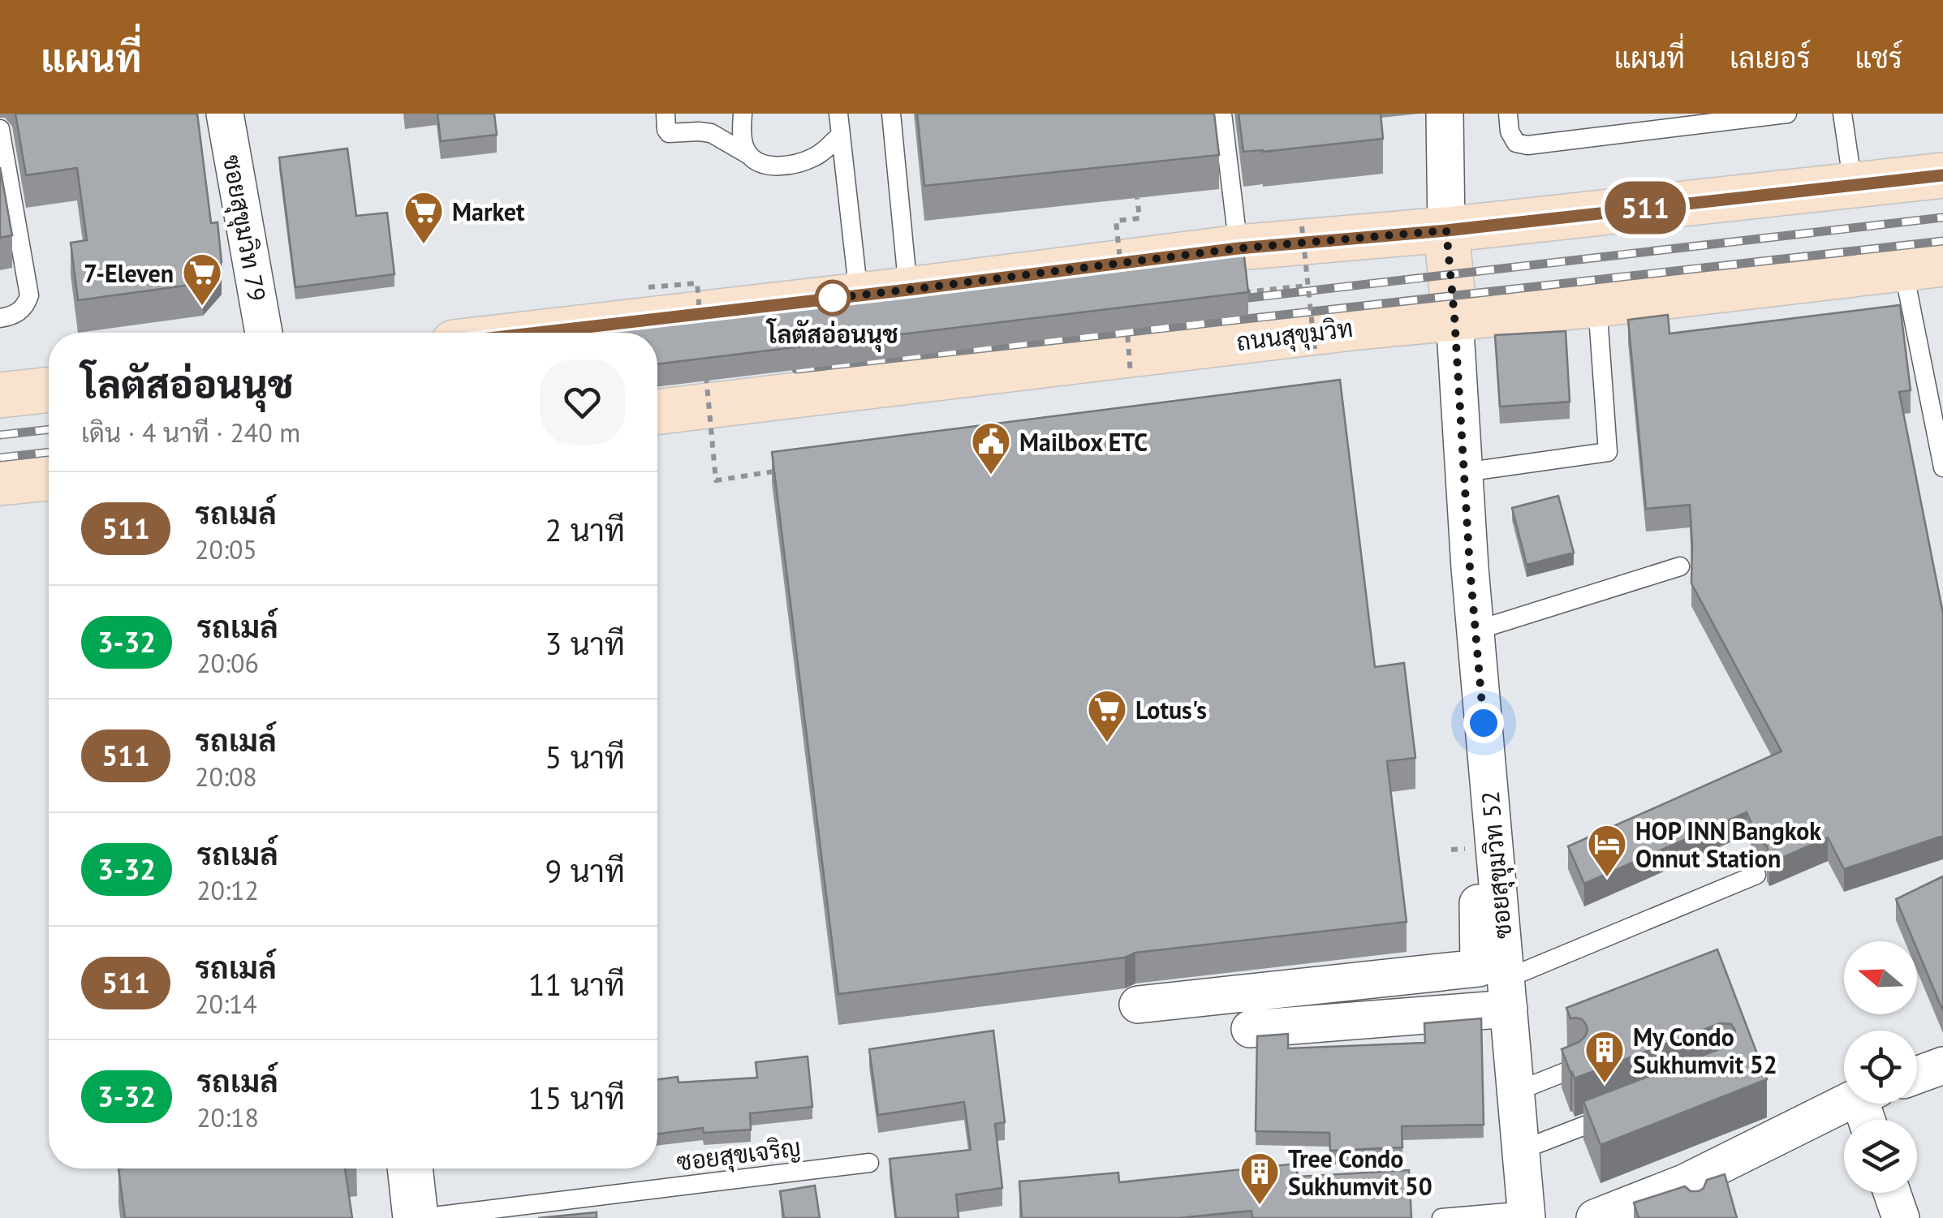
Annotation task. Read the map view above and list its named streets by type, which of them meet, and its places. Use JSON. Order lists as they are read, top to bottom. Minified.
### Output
{"streets":{"main road":["ถนนสุขุมวิท"],"street":["ซอยสุขุมวิท 79","ซอยสุขุมวิท 52"],"lane":["ซอยสุขเจริญ"]},"crossings":[["ถนนสุขุมวิท","ซอยสุขุมวิท 52"]],"places":{"supermarket":["Market","7-Eleven","Lotus's"],"other":["โลตัสอ่อนนุช"],"public building":["Mailbox ETC"],"hotel":["HOP INN Bangkok Onnut Station"],"building":["My Condo Sukhumvit 52","Tree Condo Sukhumvit 50"]},"lines":["bus line 511"],"north":"left","page":{"header":"แผนที่","nav":["แผนที่","เลเยอร์","แชร์"],"on_map":"511","heading":["โลตัสอ่อนนุช","เดิน · 4 นาที · 240 m"],"list":[{"mark":"511","name":"รถเมล์","note":"20:05","value":"2 นาที"},{"mark":"3-32","name":"รถเมล์","note":"20:06","value":"3 นาที"},{"mark":"511","name":"รถเมล์","note":"20:08","value":"5 นาที"},{"mark":"3-32","name":"รถเมล์","note":"20:12","value":"9 นาที"},{"mark":"511","name":"รถเมล์","note":"20:14","value":"11 นาที"},{"mark":"3-32","name":"รถเมล์","note":"20:18","value":"15 นาที"}]}}
